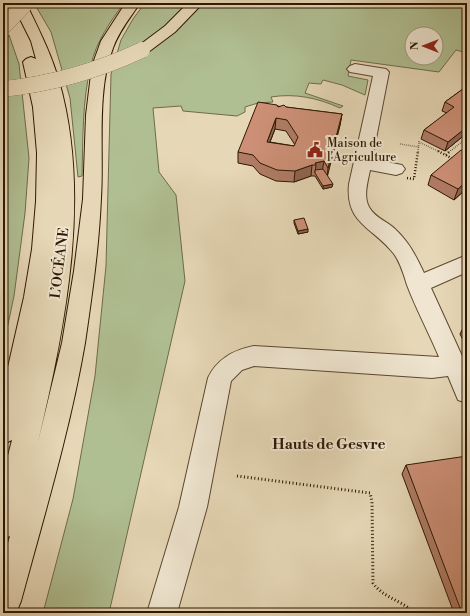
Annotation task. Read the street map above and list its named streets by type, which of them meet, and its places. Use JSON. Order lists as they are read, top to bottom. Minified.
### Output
{"streets":{"highway":["L’OCÉANE"]},"districts":["Hauts de Gesvre"],"places":{"public building":["Maison de l'Agriculture"]},"north":"left"}
